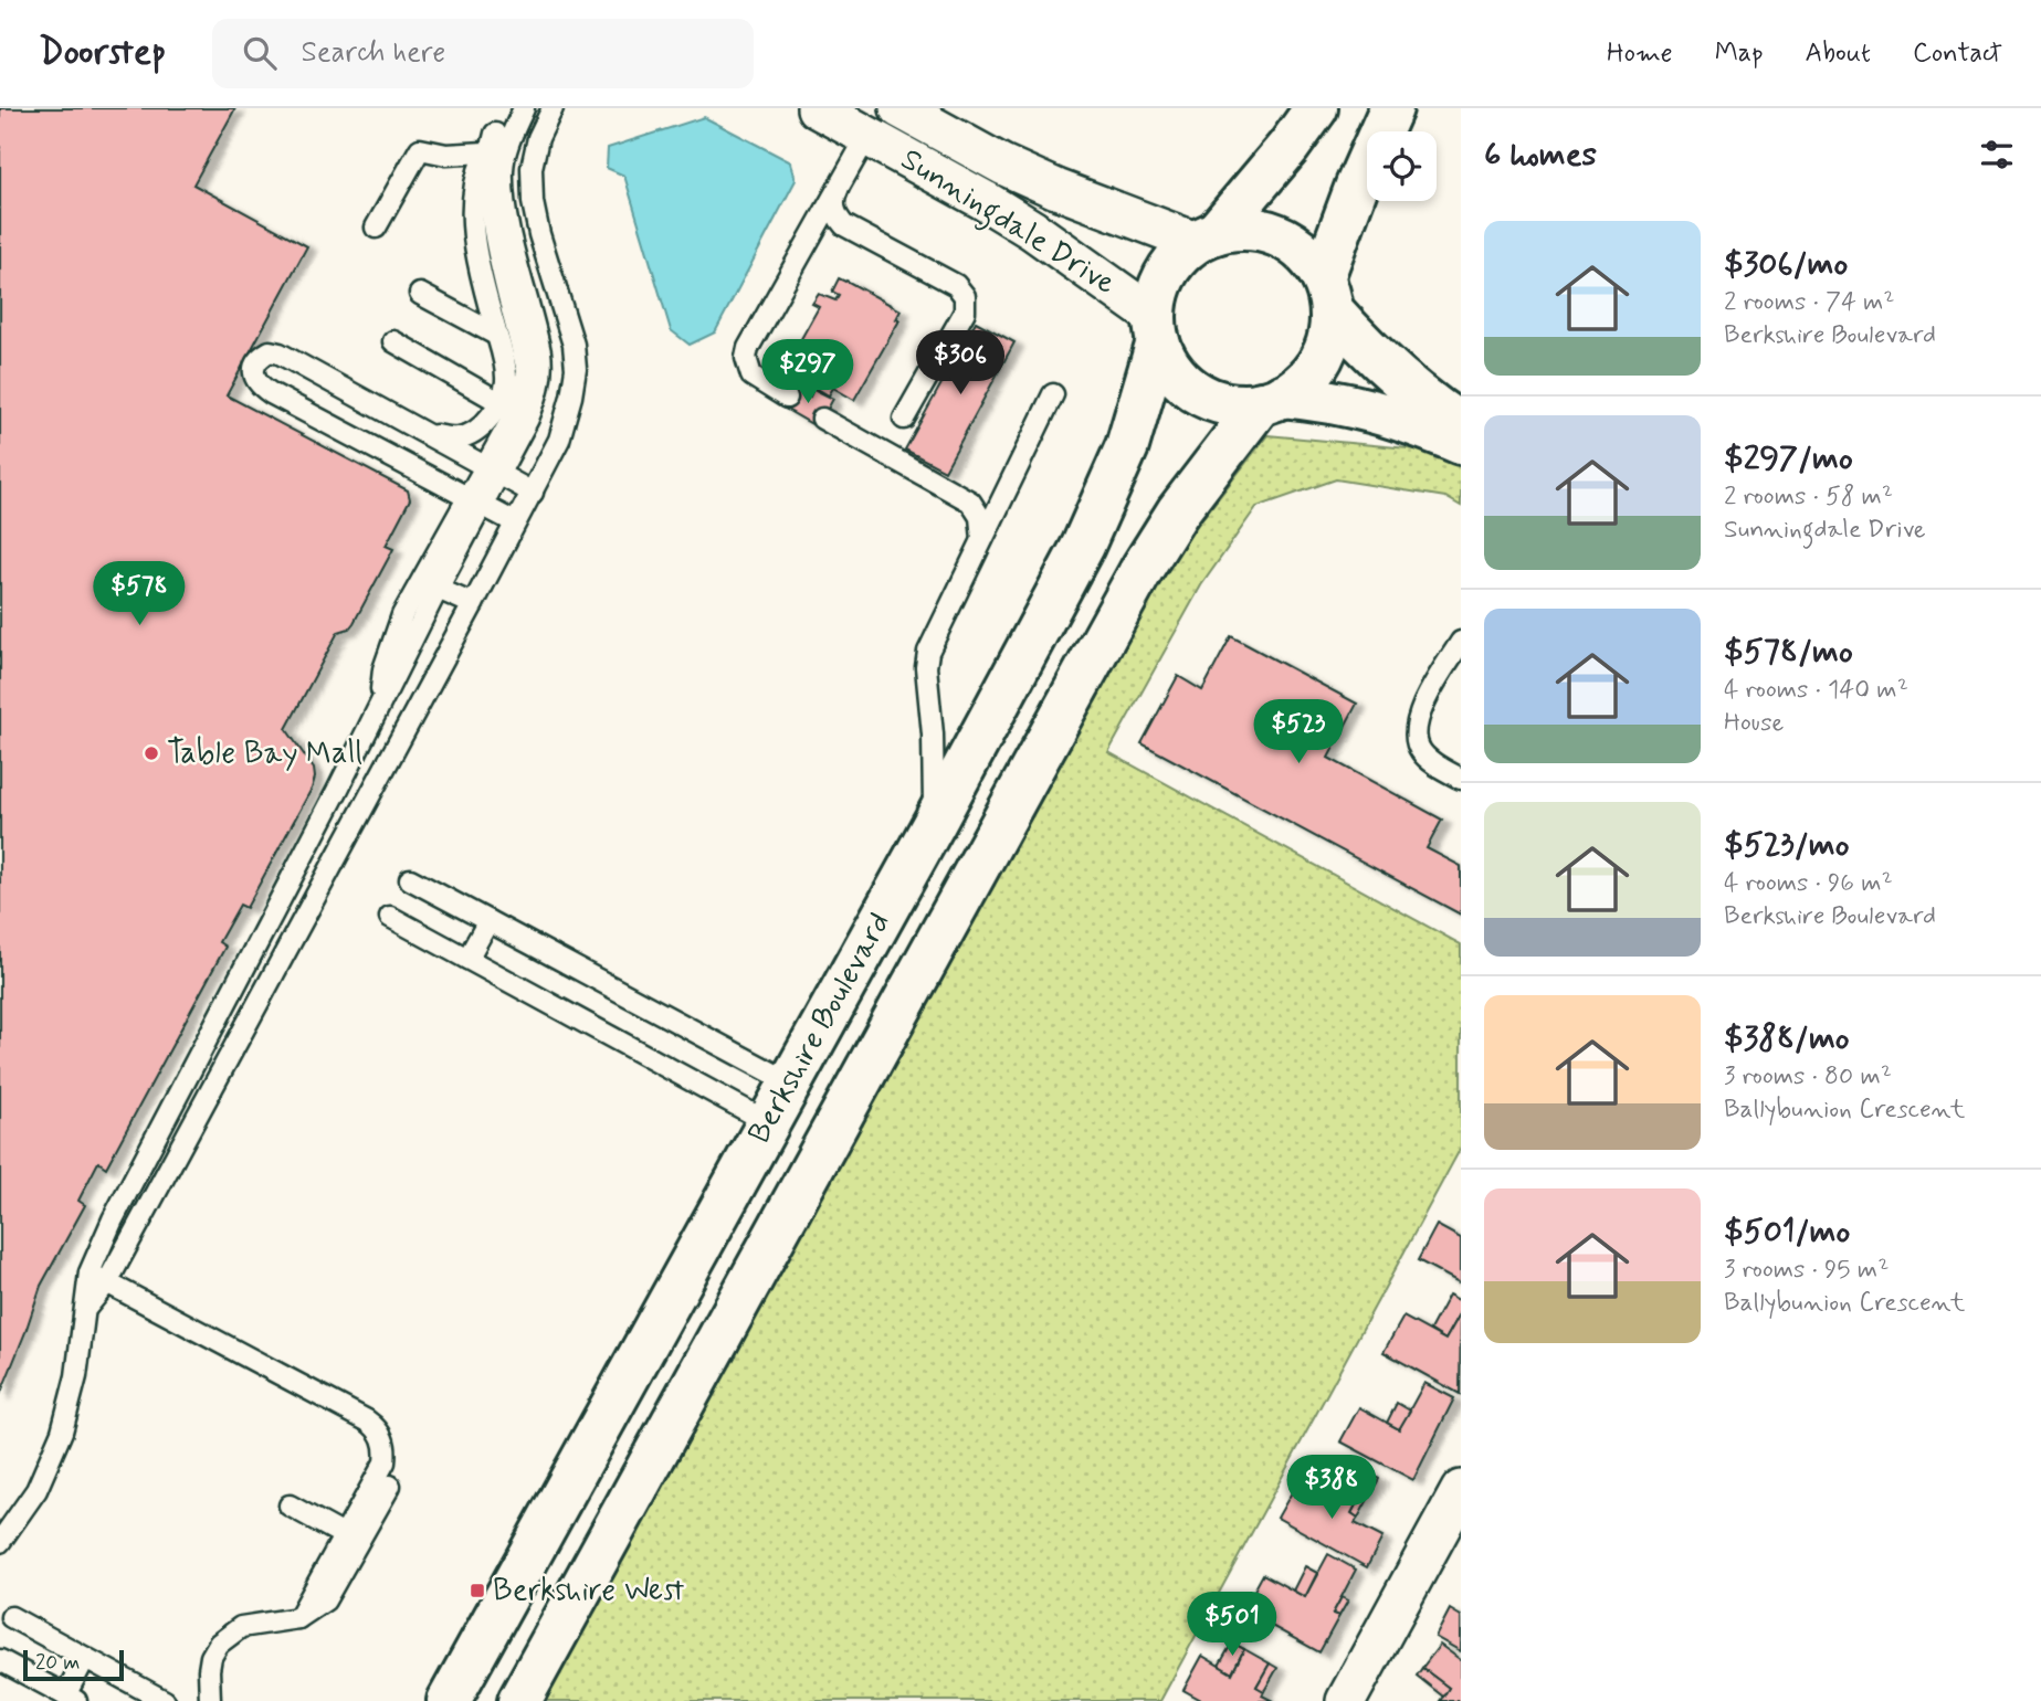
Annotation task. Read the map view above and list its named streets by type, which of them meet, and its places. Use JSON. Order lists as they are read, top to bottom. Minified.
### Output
{"streets":{"street":["Sunningdale Drive","Berkshire Boulevard"]},"crossings":[["Sunningdale Drive","Berkshire Boulevard"]],"places":{"other":["Table Bay Mall"],"transit":["Berkshire West"]},"scale_bar":"20 m","page":{"header":"Doorstep","search":"Search here","nav":["Home","Map","About","Contact"],"heading":"6 homes","list":[{"name":"$306/mo","note":"2 rooms · 74 m² · Berkshire Boulevard"},{"name":"$297/mo","note":"2 rooms · 58 m² · Sunningdale Drive"},{"name":"$578/mo","note":"4 rooms · 140 m² · House"},{"name":"$523/mo","note":"4 rooms · 96 m² · Berkshire Boulevard"},{"name":"$388/mo","note":"3 rooms · 80 m² · Ballybunion Crescent"},{"name":"$501/mo","note":"3 rooms · 95 m² · Ballybunion Crescent"}],"price":["$306","$297","$578","$523","$388","$501"],"scale":"20 m"}}
